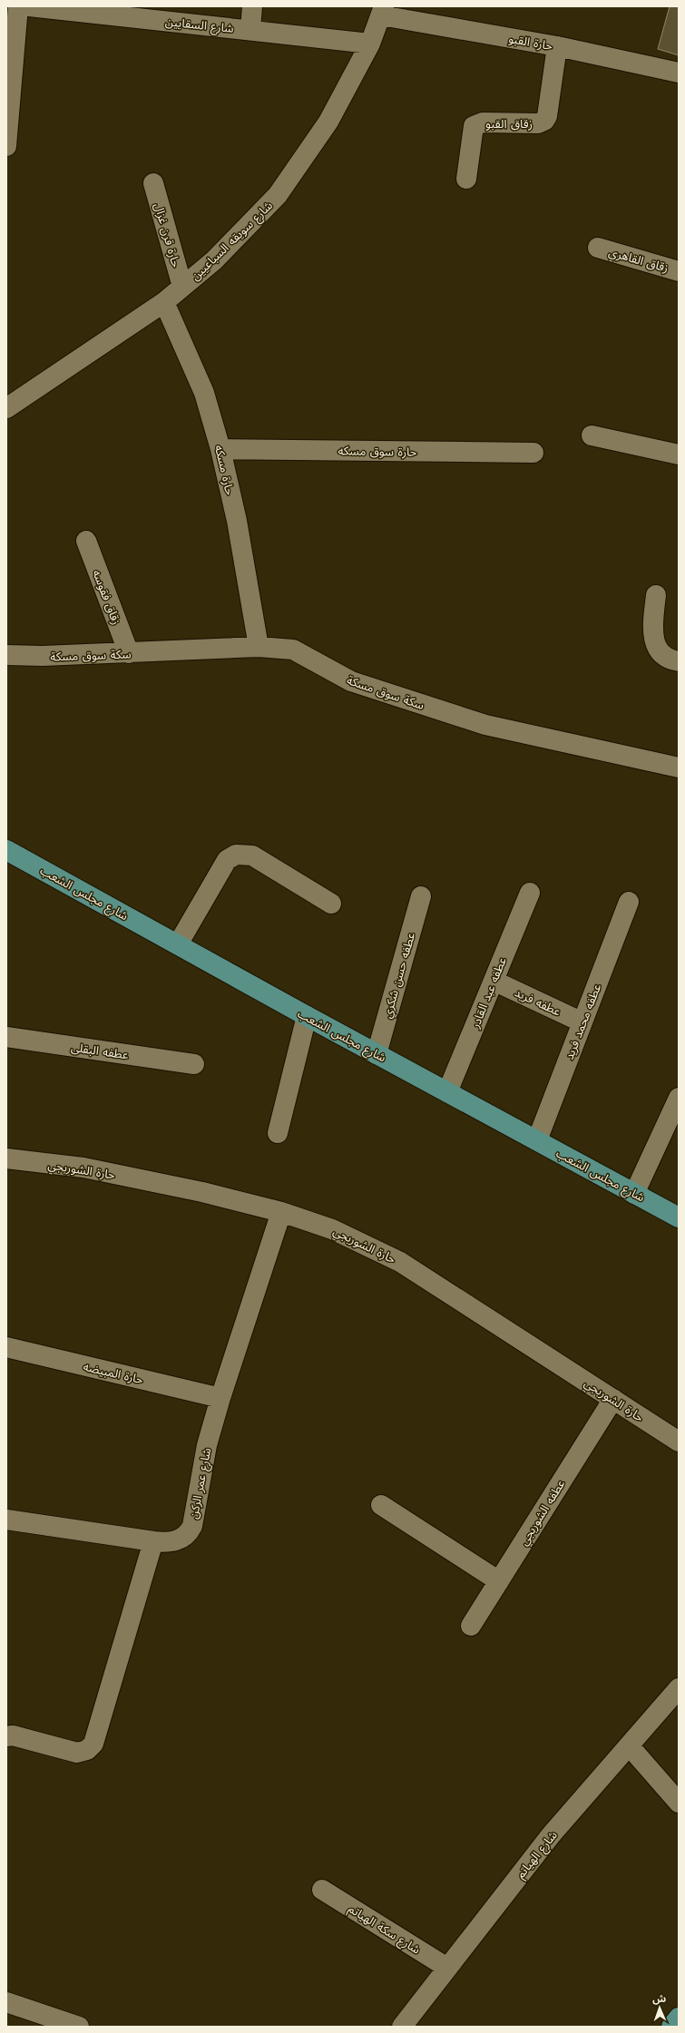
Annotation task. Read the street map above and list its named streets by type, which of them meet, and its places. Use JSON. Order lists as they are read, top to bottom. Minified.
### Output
{"streets":{"main road":["شارع مجلس الشعب"],"street":["شارع السقايين","حارة القبو","زقاق القبو","حارة قرن غزال","شارع سويقه السباعيين","زقاق القاهري","حارة سوق مسكه","حارة مسكه","زقاق فقوسه","سكة سوق مسكة","عطفه حسن شكري","عطفه عبد القادر","عطفه فريد","عطفه محمد فريد","عطفه البقلى","حارة الشوربجي","حارة المبيضه","شارع عمر الركن","عطفه الشوربجي","شارع الهياتم","شارع سكة الهياتم"]},"crossings":[["شارع السقايين","شارع سويقه السباعيين"],["حارة القبو","زقاق القبو"],["حارة القبو","شارع سويقه السباعيين"],["حارة قرن غزال","شارع سويقه السباعيين"],["شارع سويقه السباعيين","حارة مسكه"],["حارة سوق مسكه","حارة مسكه"],["حارة مسكه","سكة سوق مسكة"],["زقاق فقوسه","سكة سوق مسكة"],["شارع مجلس الشعب","عطفه حسن شكري"],["شارع مجلس الشعب","عطفه عبد القادر"],["شارع مجلس الشعب","عطفه محمد فريد"],["عطفه عبد القادر","عطفه فريد"],["عطفه فريد","عطفه محمد فريد"],["حارة الشوربجي","شارع عمر الركن"],["حارة الشوربجي","عطفه الشوربجي"],["حارة المبيضه","شارع عمر الركن"],["شارع الهياتم","شارع سكة الهياتم"]],"north":"top"}
